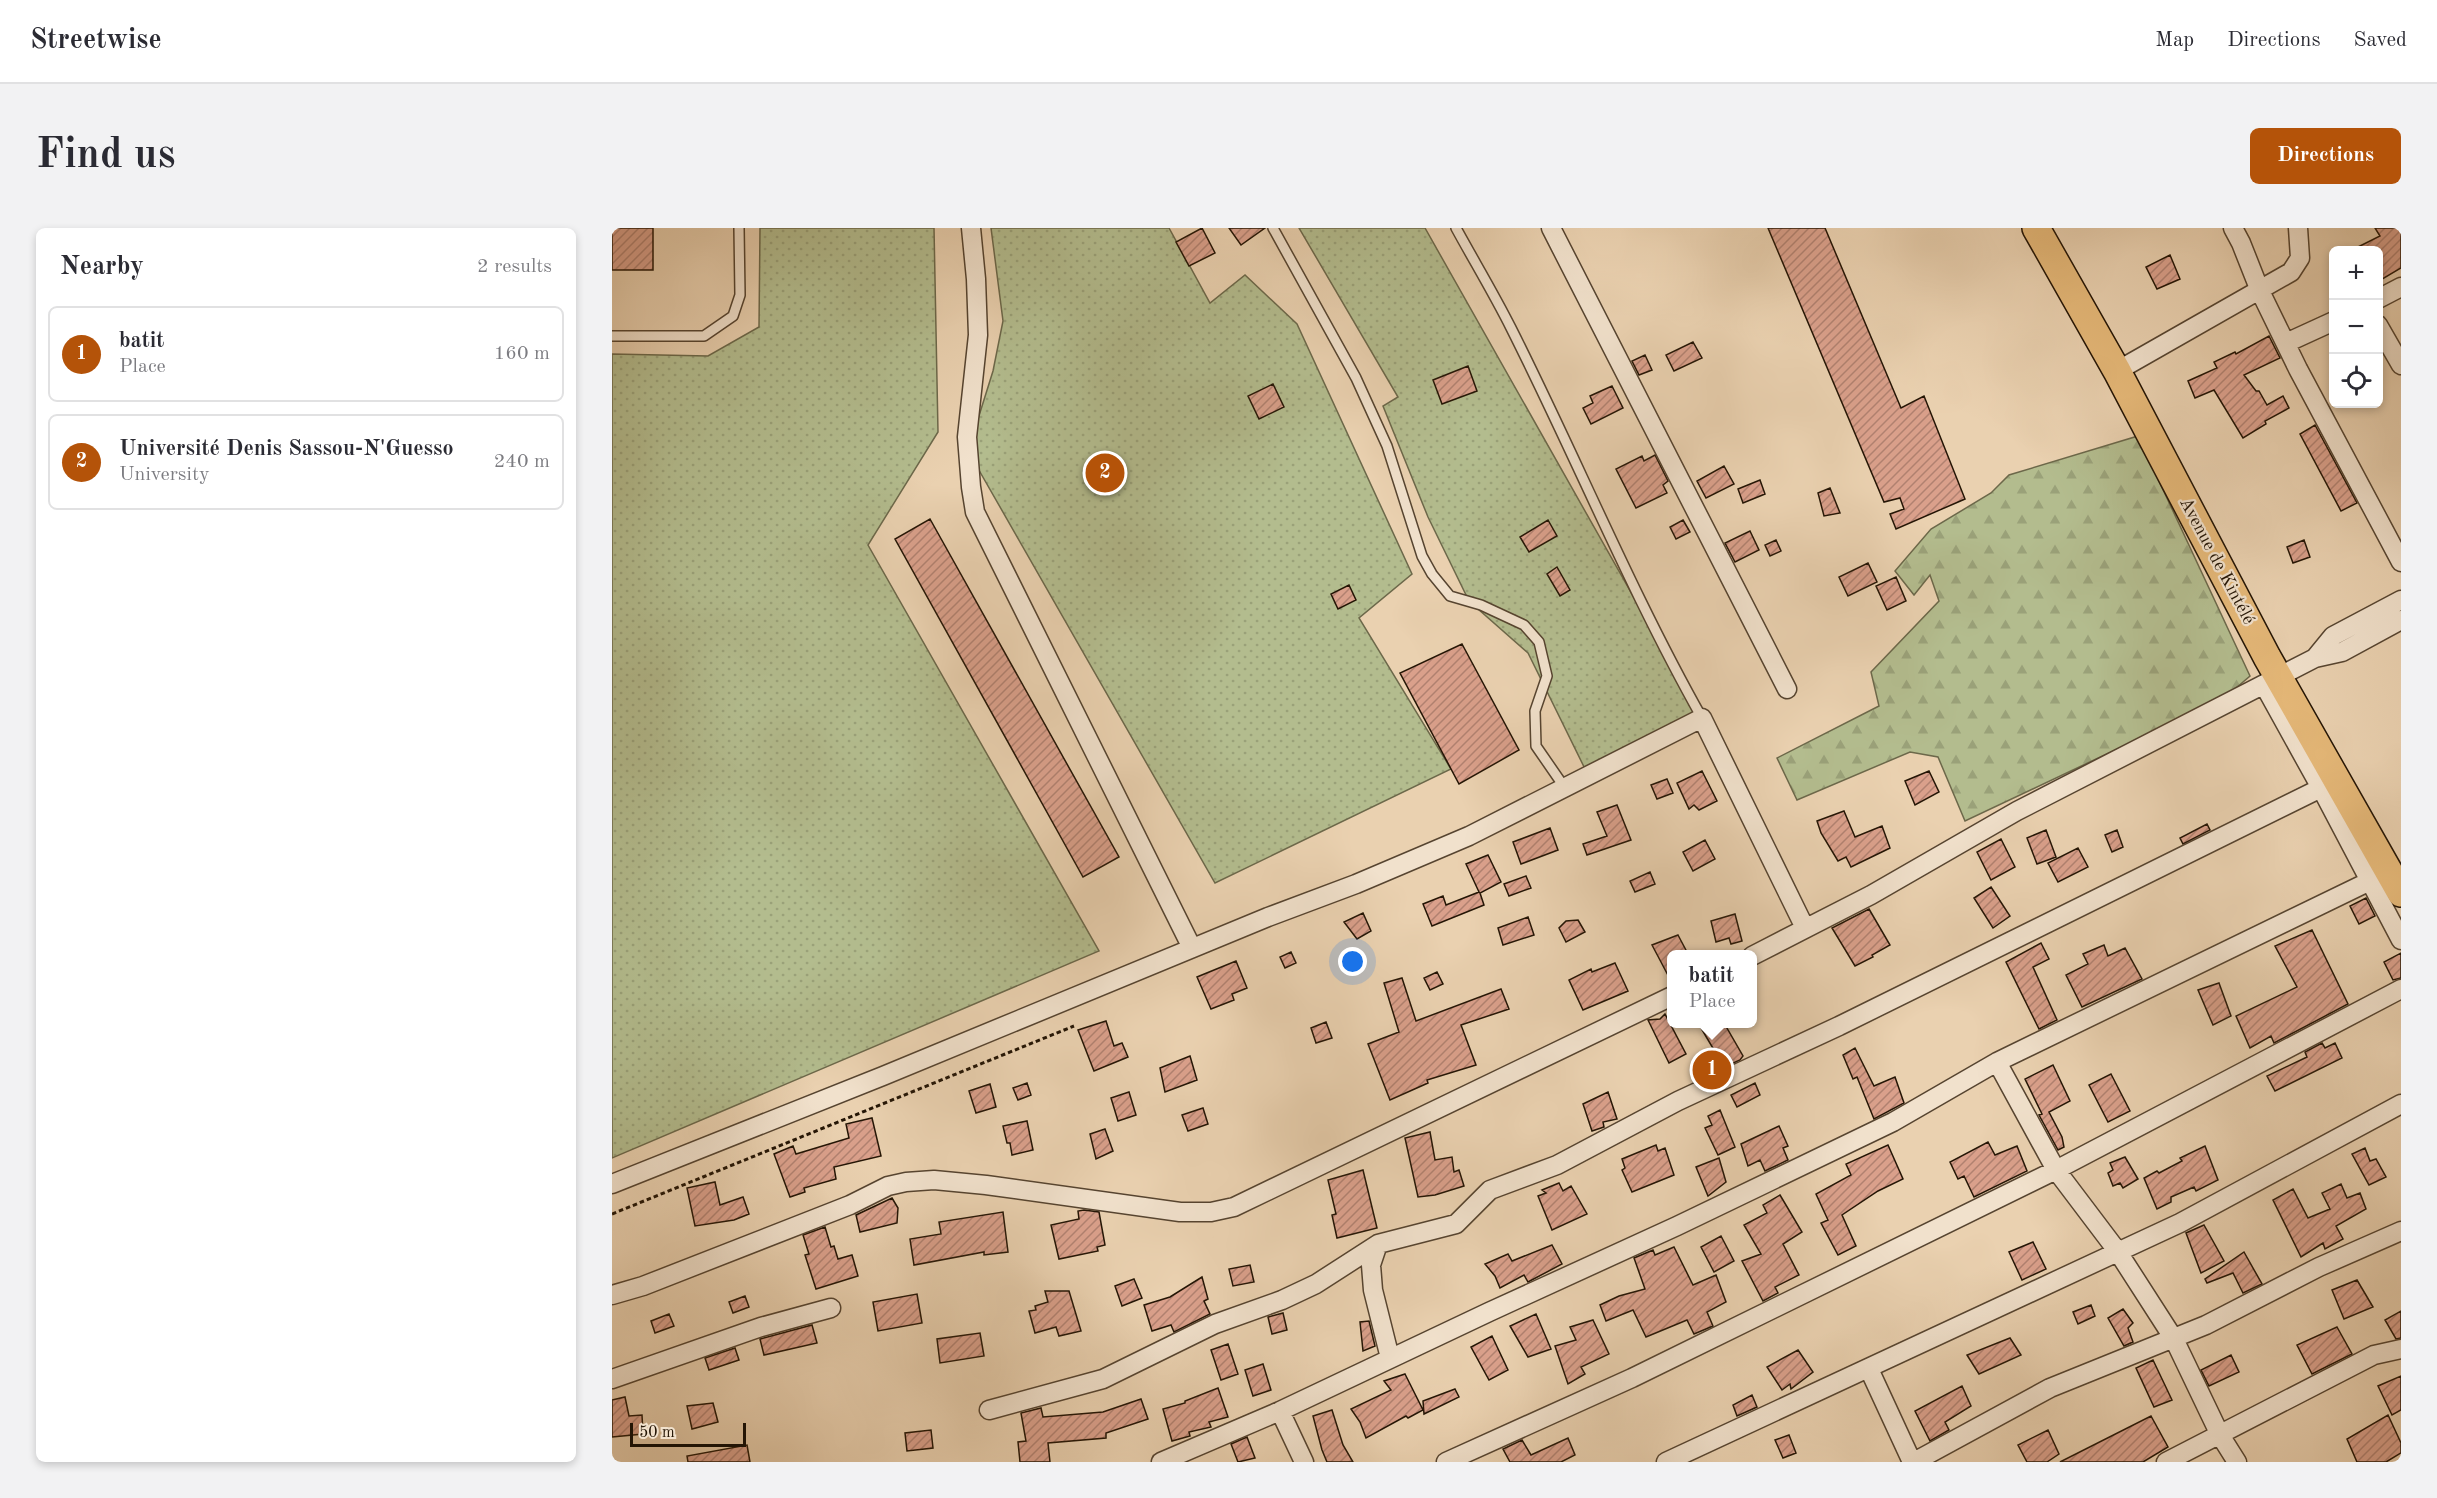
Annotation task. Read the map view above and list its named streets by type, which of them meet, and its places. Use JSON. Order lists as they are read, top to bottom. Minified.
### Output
{"streets":{"main road":["Avenue de Kintélé"]},"scale_bar":"50 m","page":{"header":"Streetwise","nav":["Map","Directions","Saved"],"buttons":"Directions","title":"Find us","heading":["Nearby","2 results"],"map_buttons":["+","−"],"list":[{"mark":"1","name":"batit","note":"Place","value":"160 m"},{"mark":"2","name":"Université Denis Sassou-N'Guesso","note":"University","value":"240 m"}],"pins":["2","1"],"popup":["batit","Place"],"scale":"50 m"}}
